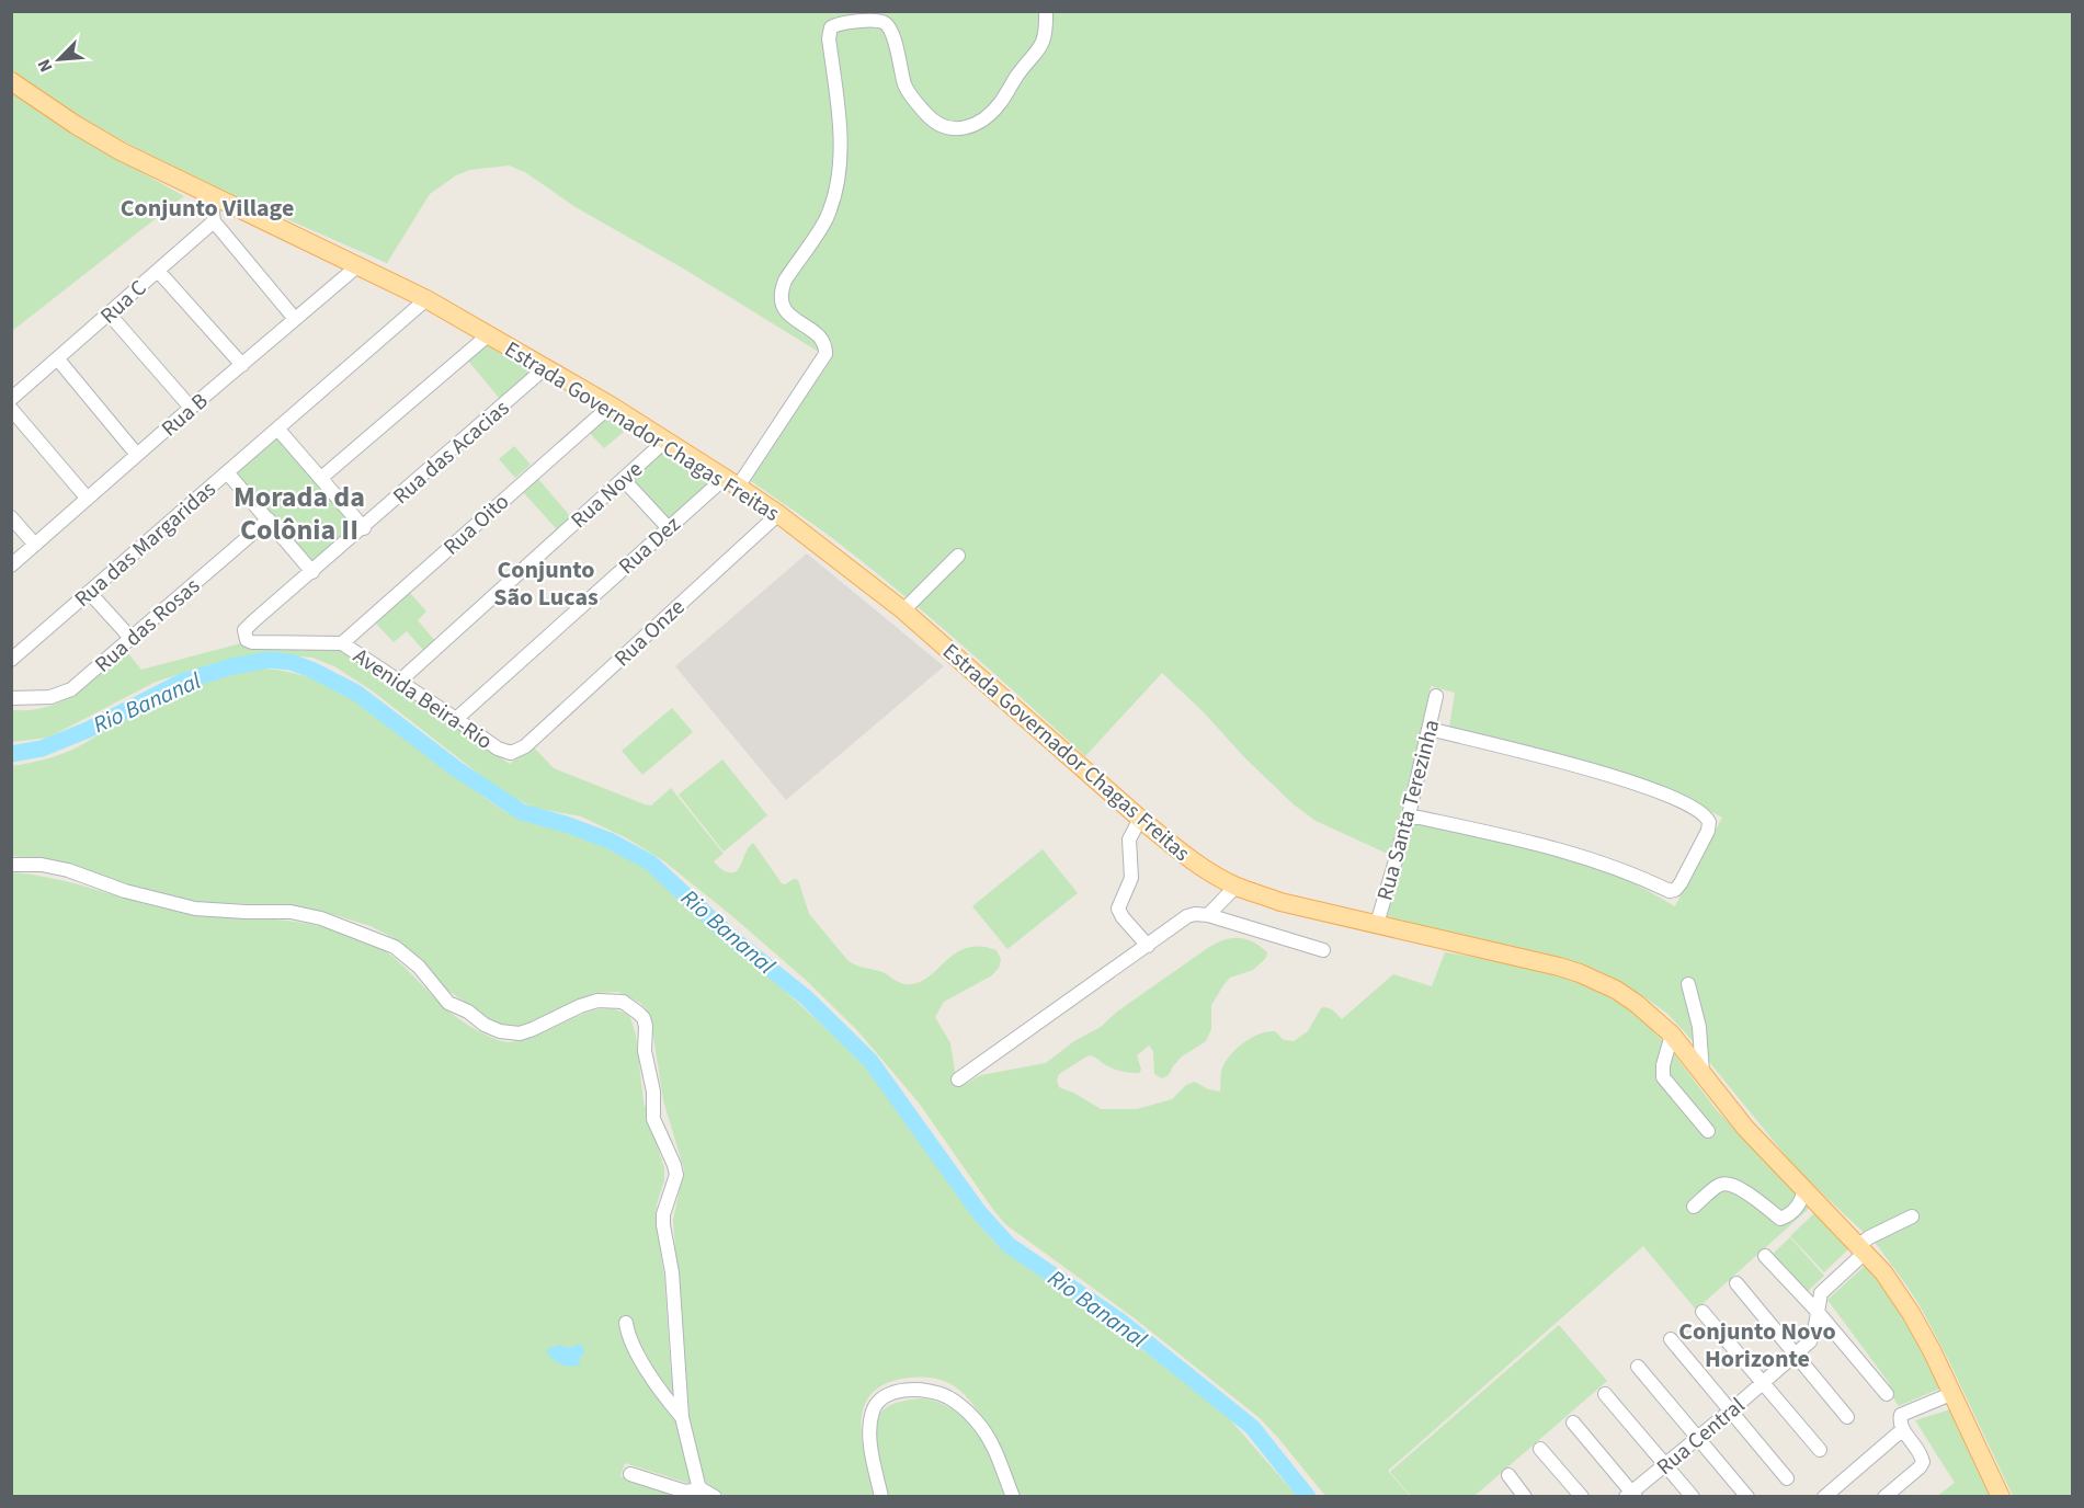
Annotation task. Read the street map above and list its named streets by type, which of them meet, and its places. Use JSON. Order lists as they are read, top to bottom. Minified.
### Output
{"streets":{"main road":["Estrada Governador Chagas Freitas"],"street":["Rua C","Rua B","Rua das Acacias","Rua Nove","Rua Oito","Rua das Margaridas","Rua Dez","Rua das Rosas","Rua Onze","Avenida Beira-Rio","Rua Santa Terezinha","Rua Central"]},"crossings":[["Rua C","Estrada Governador Chagas Freitas"],["Rua B","Estrada Governador Chagas Freitas"],["Estrada Governador Chagas Freitas","Rua das Acacias"],["Estrada Governador Chagas Freitas","Rua Nove"],["Estrada Governador Chagas Freitas","Rua Oito"],["Estrada Governador Chagas Freitas","Rua das Margaridas"],["Estrada Governador Chagas Freitas","Rua Dez"],["Estrada Governador Chagas Freitas","Rua Onze"],["Estrada Governador Chagas Freitas","Rua Santa Terezinha"],["Estrada Governador Chagas Freitas","Rua Central"],["Rua das Acacias","Avenida Beira-Rio"],["Rua Nove","Avenida Beira-Rio"],["Rua Oito","Avenida Beira-Rio"],["Rua Dez","Avenida Beira-Rio"],["Rua Onze","Avenida Beira-Rio"]],"districts":["Conjunto Village","Morada da Colônia II","Conjunto São Lucas","Conjunto Novo Horizonte"],"water":["Rio Bananal"],"north":"bottom left"}
